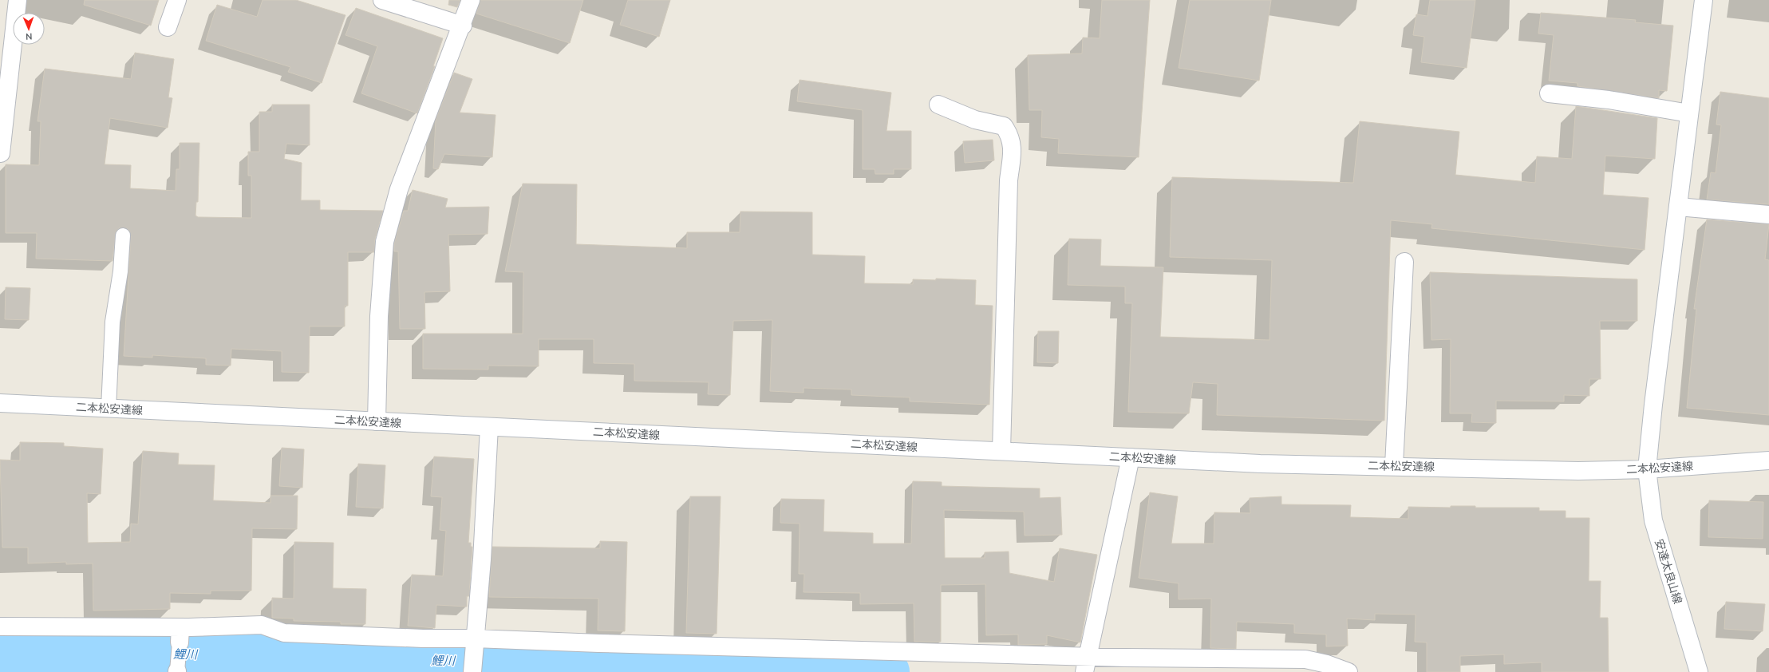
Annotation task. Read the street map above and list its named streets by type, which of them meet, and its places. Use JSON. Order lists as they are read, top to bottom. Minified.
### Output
{"streets":{"street":["二本松安達線","安達太良山線"]},"crossings":[["二本松安達線","安達太良山線"]],"water":["鯉川"],"north":"bottom"}
